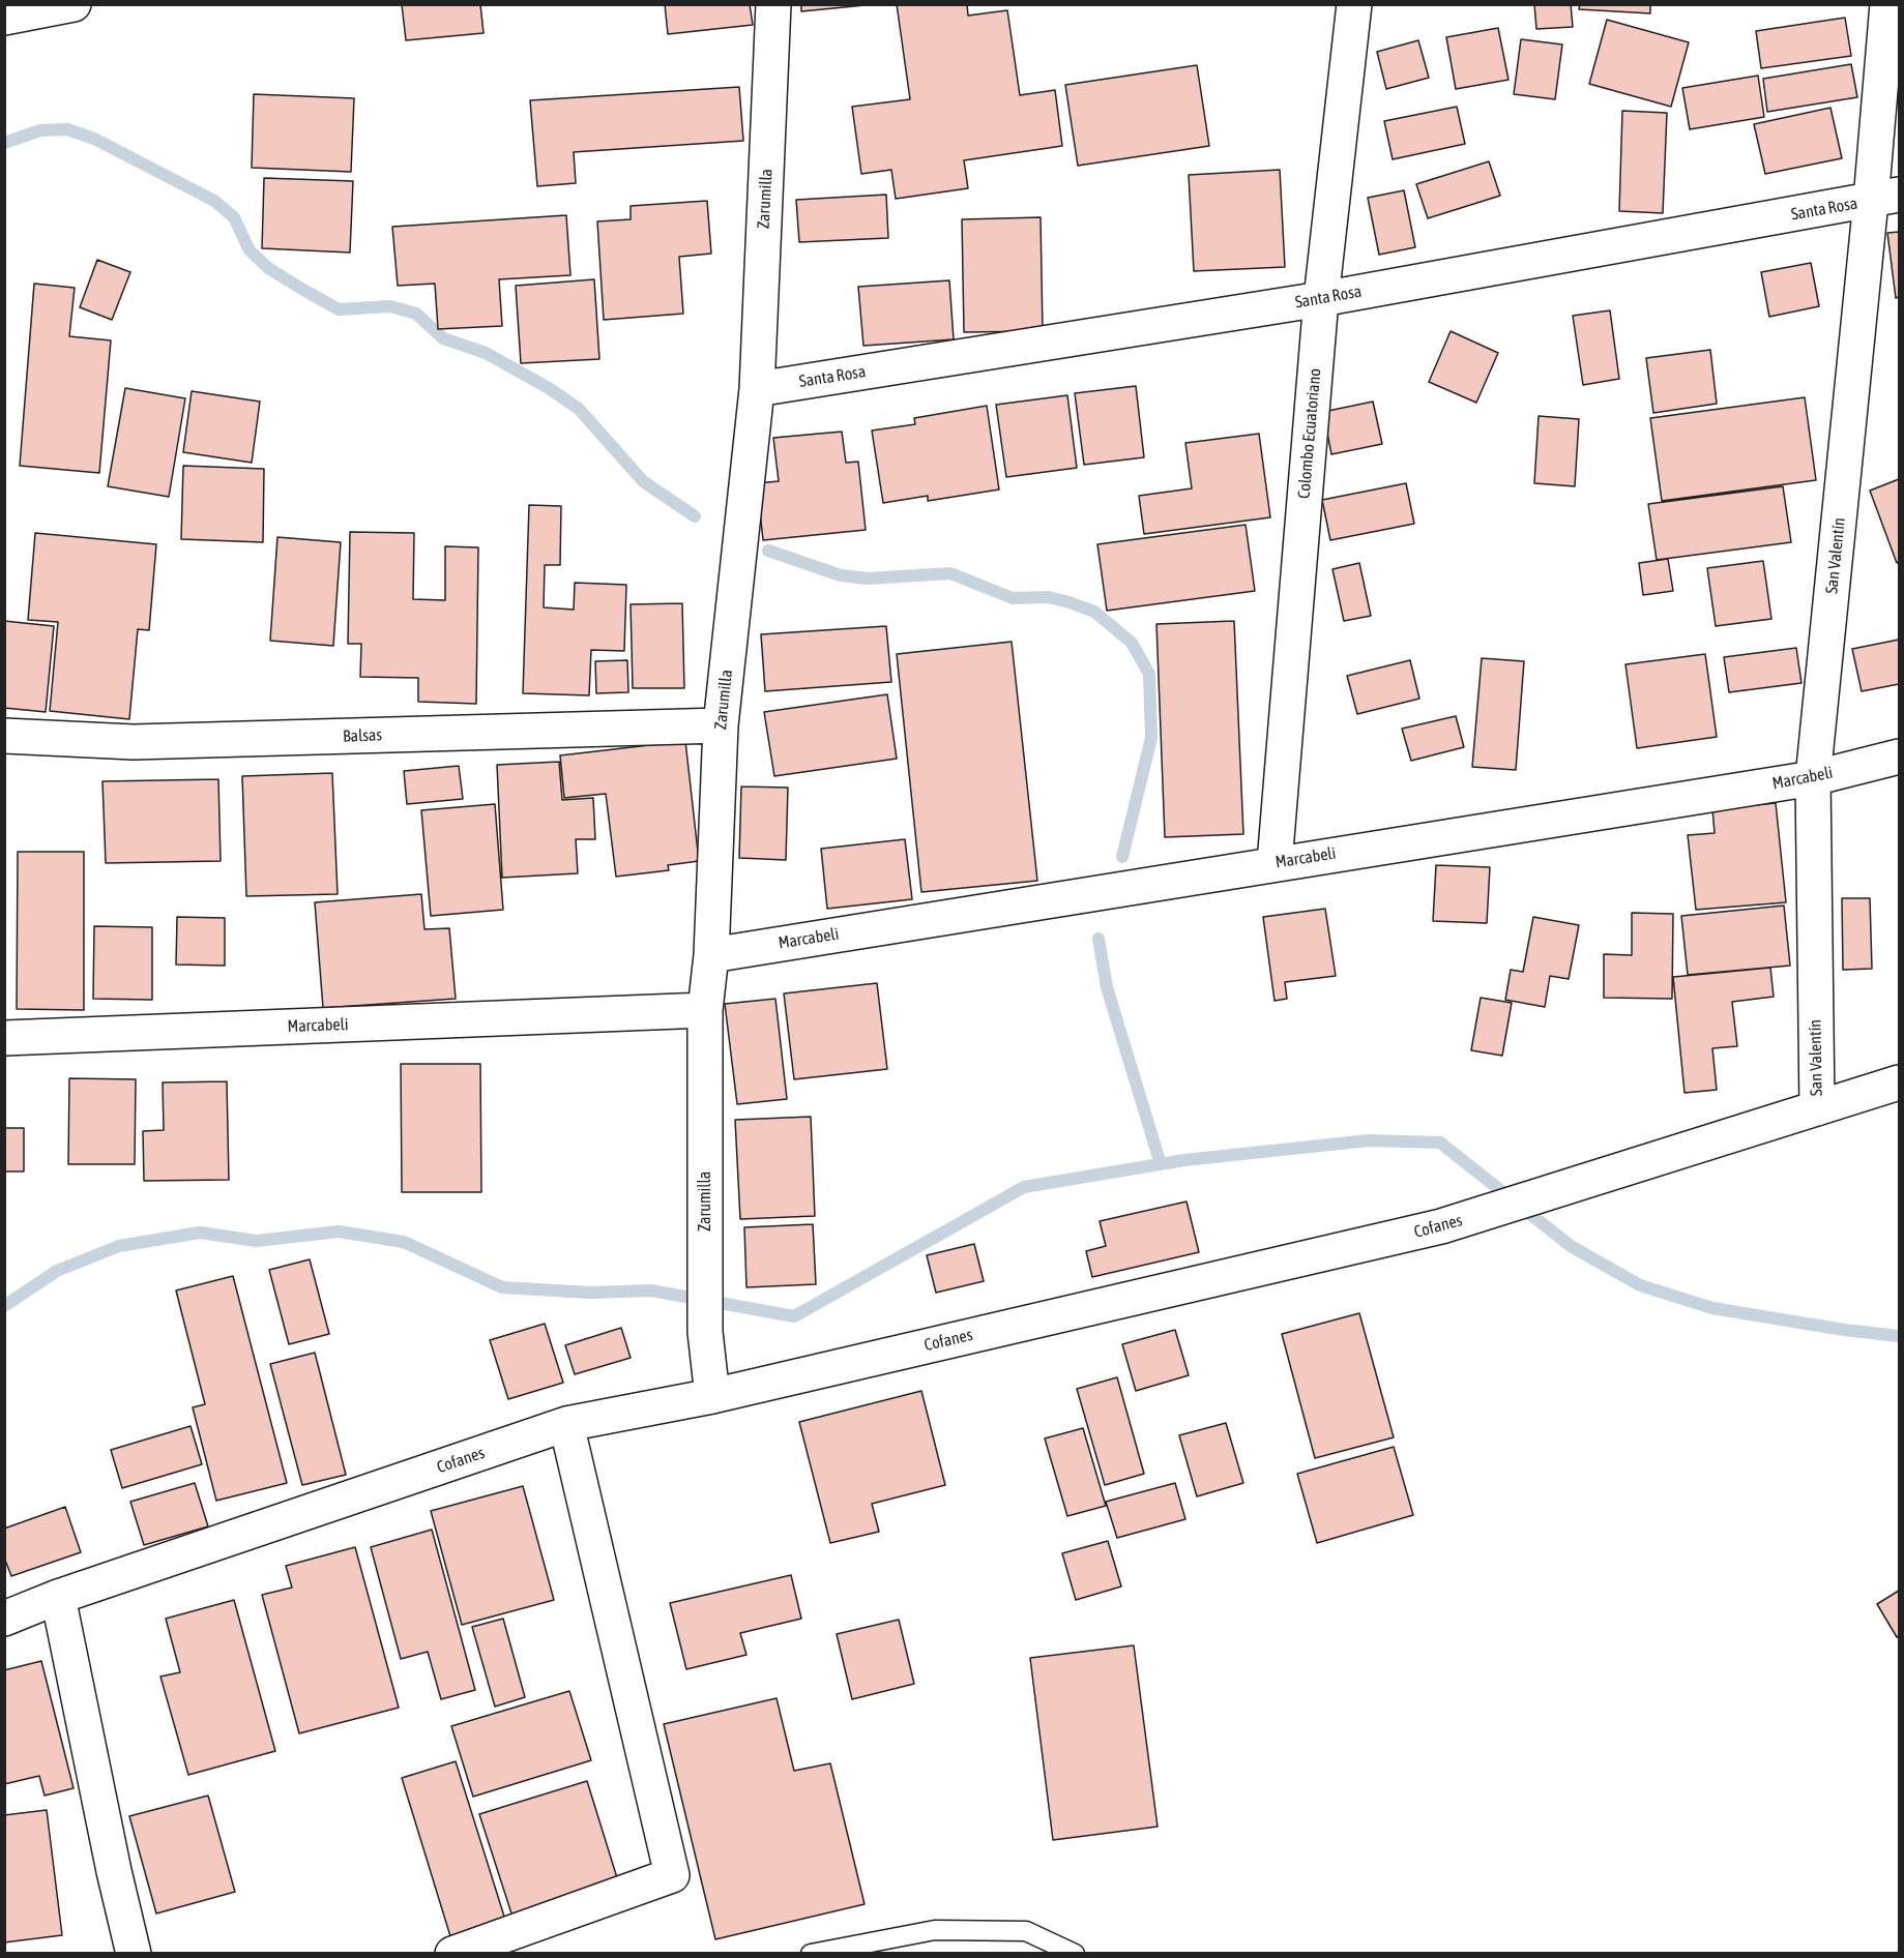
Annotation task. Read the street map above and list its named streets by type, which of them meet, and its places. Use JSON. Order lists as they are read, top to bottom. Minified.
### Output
{"streets":{"street":["Zarumilla","Santa Rosa","Colombo Ecuatoriano","San Valentín","Balsas","Marcabeli","Cofanes"]},"crossings":[["Zarumilla","Santa Rosa"],["Zarumilla","Balsas"],["Zarumilla","Marcabeli"],["Zarumilla","Cofanes"],["Santa Rosa","Colombo Ecuatoriano"],["Santa Rosa","San Valentín"],["Colombo Ecuatoriano","Marcabeli"],["San Valentín","Marcabeli"],["San Valentín","Cofanes"]]}
